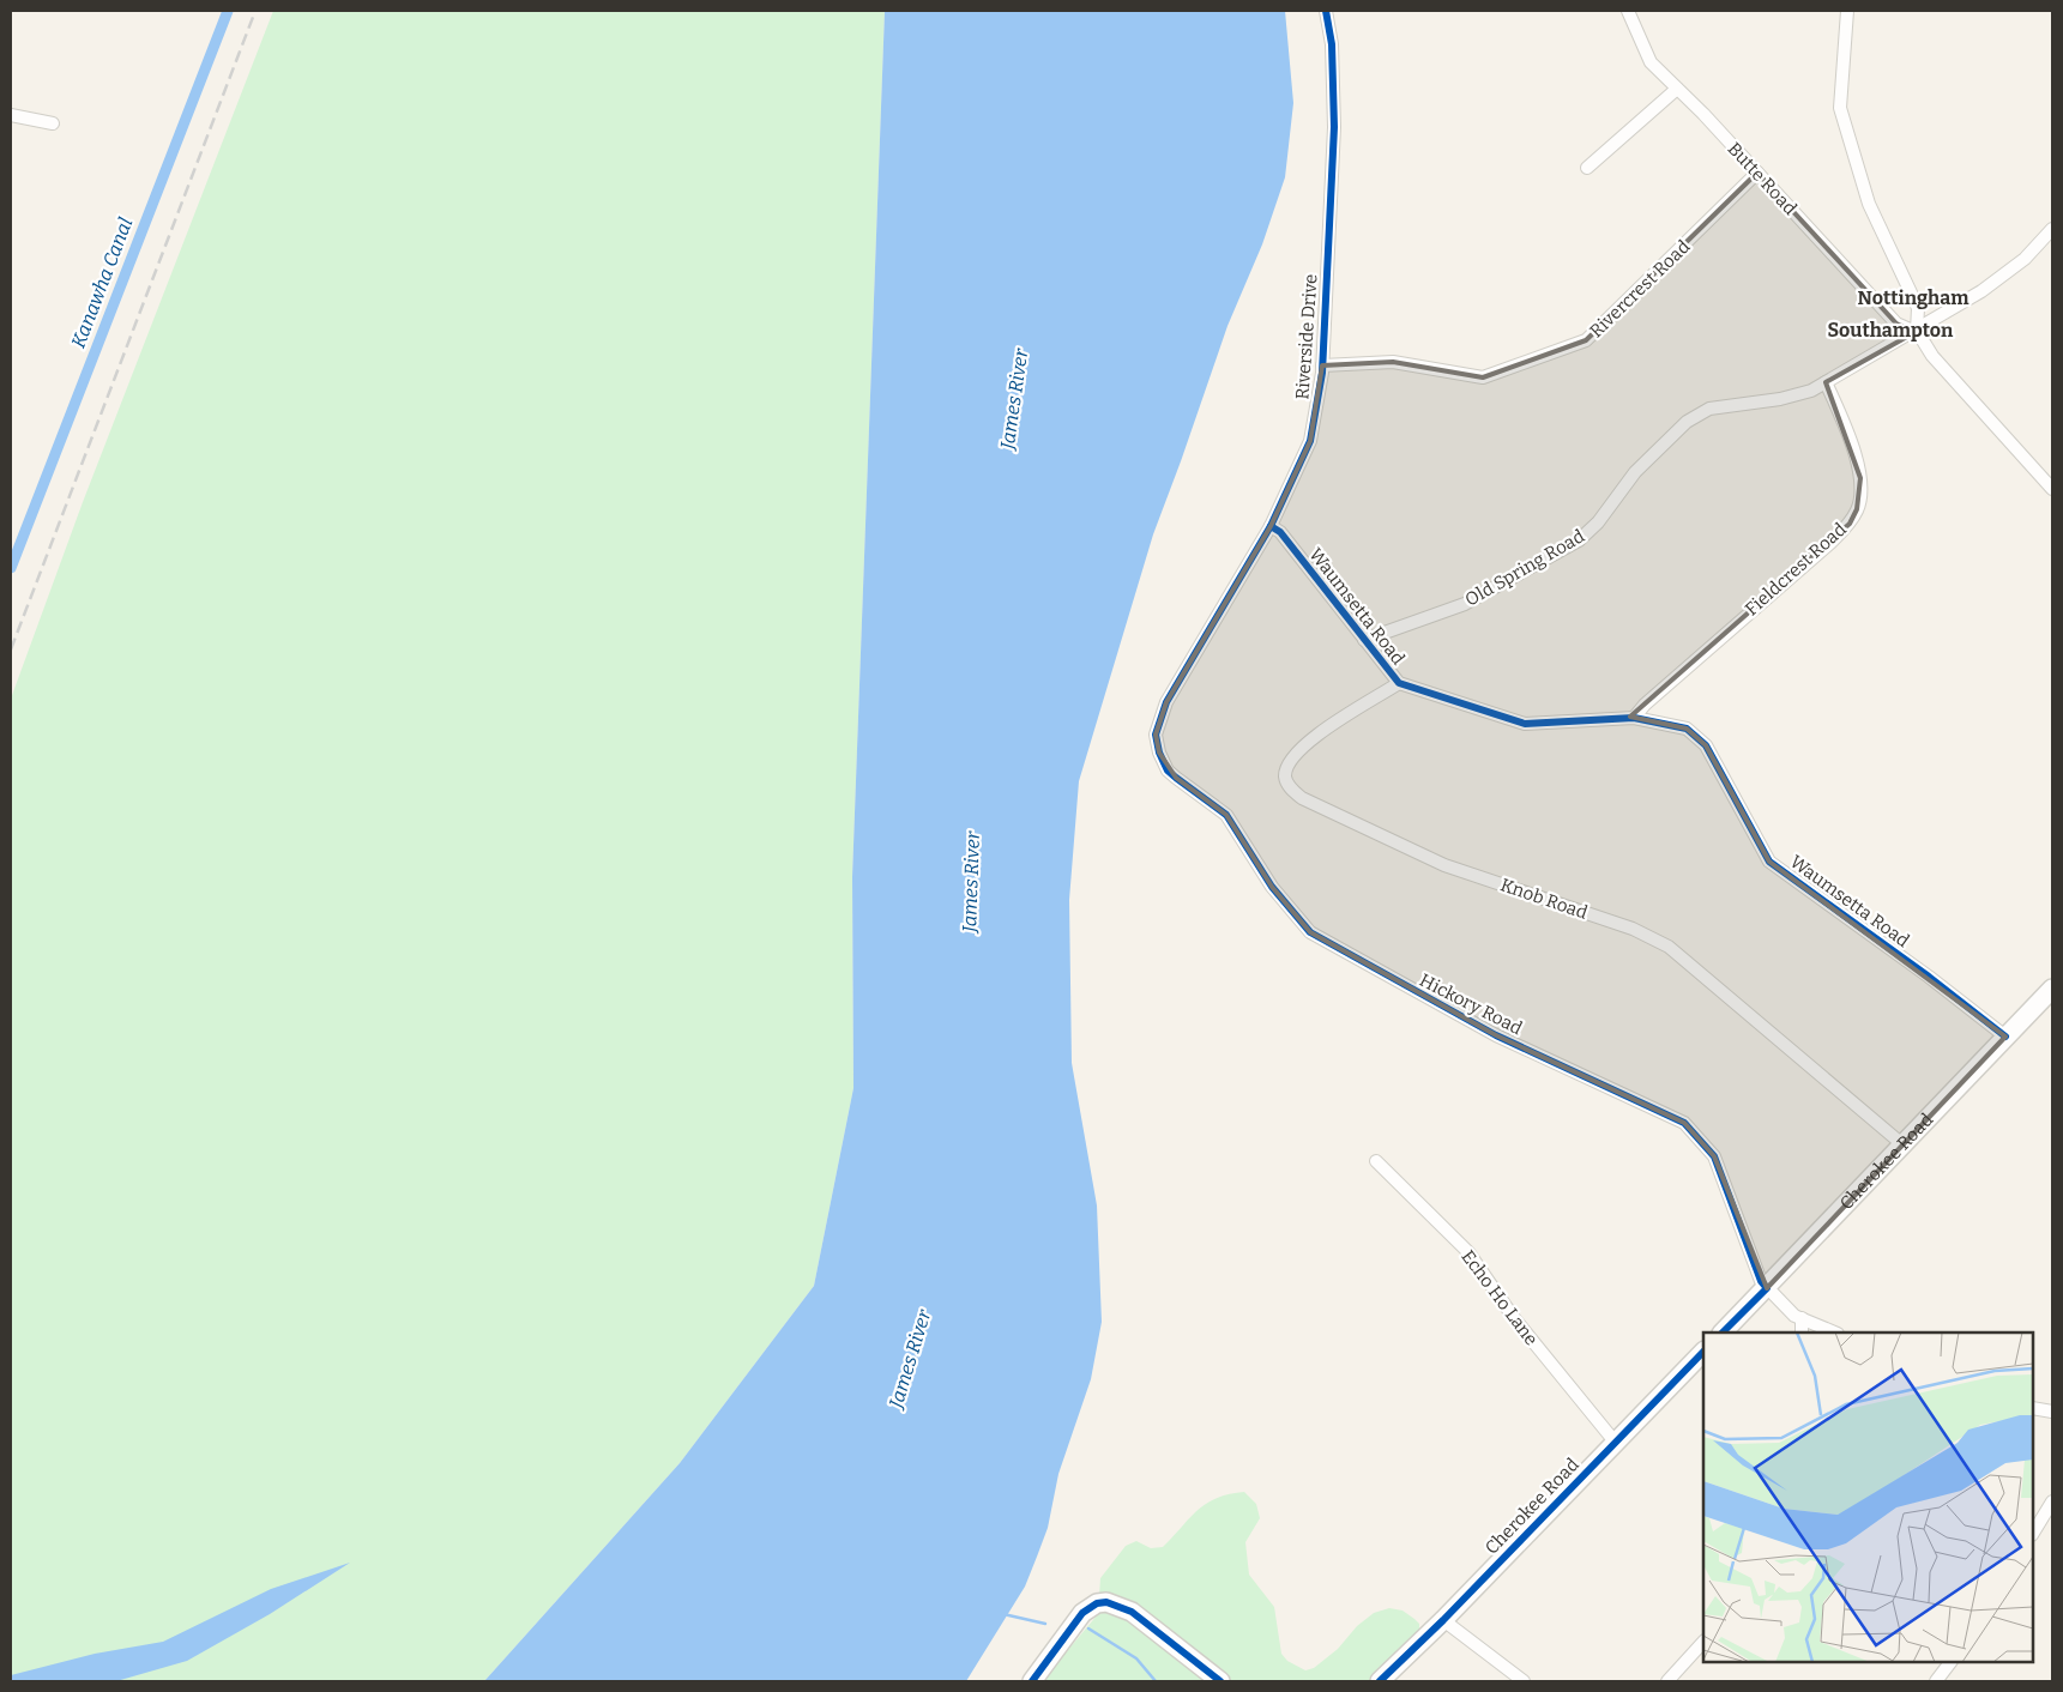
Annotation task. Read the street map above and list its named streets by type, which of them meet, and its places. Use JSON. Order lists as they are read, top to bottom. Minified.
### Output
{"streets":{"street":["Butte Road","Rivercrest Road","Riverside Drive","Old Spring Road","Fieldcrest Road","Waumsetta Road","Knob Road","Hickory Road","Cherokee Road","Echo Ho Lane"]},"crossings":[["Butte Road","Rivercrest Road"],["Butte Road","Old Spring Road"],["Rivercrest Road","Riverside Drive"],["Riverside Drive","Waumsetta Road"],["Riverside Drive","Hickory Road"],["Old Spring Road","Fieldcrest Road"],["Old Spring Road","Waumsetta Road"],["Fieldcrest Road","Waumsetta Road"],["Waumsetta Road","Knob Road"],["Waumsetta Road","Cherokee Road"],["Knob Road","Cherokee Road"],["Hickory Road","Cherokee Road"],["Cherokee Road","Echo Ho Lane"]],"districts":["Nottingham","Southampton"],"water":["Kanawha Canal","James River"]}
